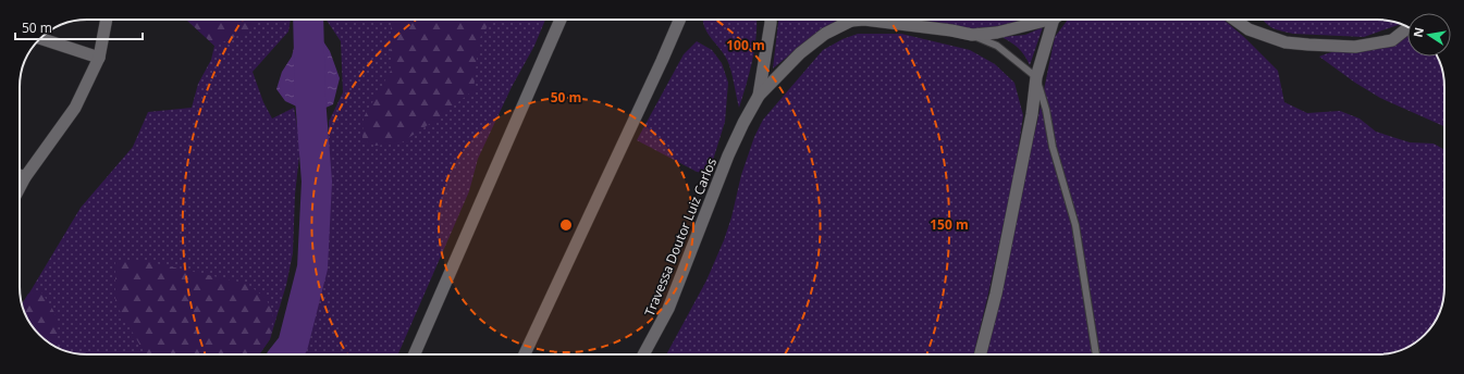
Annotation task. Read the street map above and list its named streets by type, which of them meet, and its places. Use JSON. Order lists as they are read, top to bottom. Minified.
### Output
{"streets":{"street":["Travessa Doutor Luiz Carlos"]},"scale_bar":"50 m","north":"left","rings":["100 m","50 m","150 m"]}
